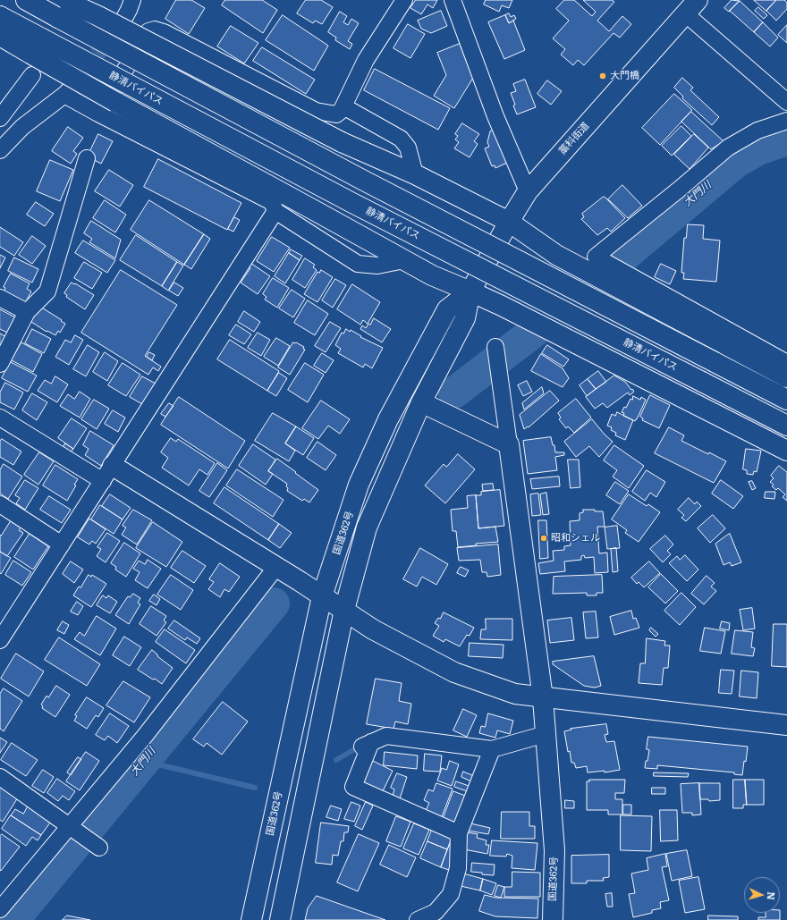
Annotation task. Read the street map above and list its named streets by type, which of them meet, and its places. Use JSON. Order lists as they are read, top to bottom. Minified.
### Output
{"streets":{"main road":["静清バイパス","藁科街道","国道362号"]},"crossings":[["藁科街道","国道362号"]],"water":["大門川"],"places":["大門橋","昭和シェル"],"north":"right"}
